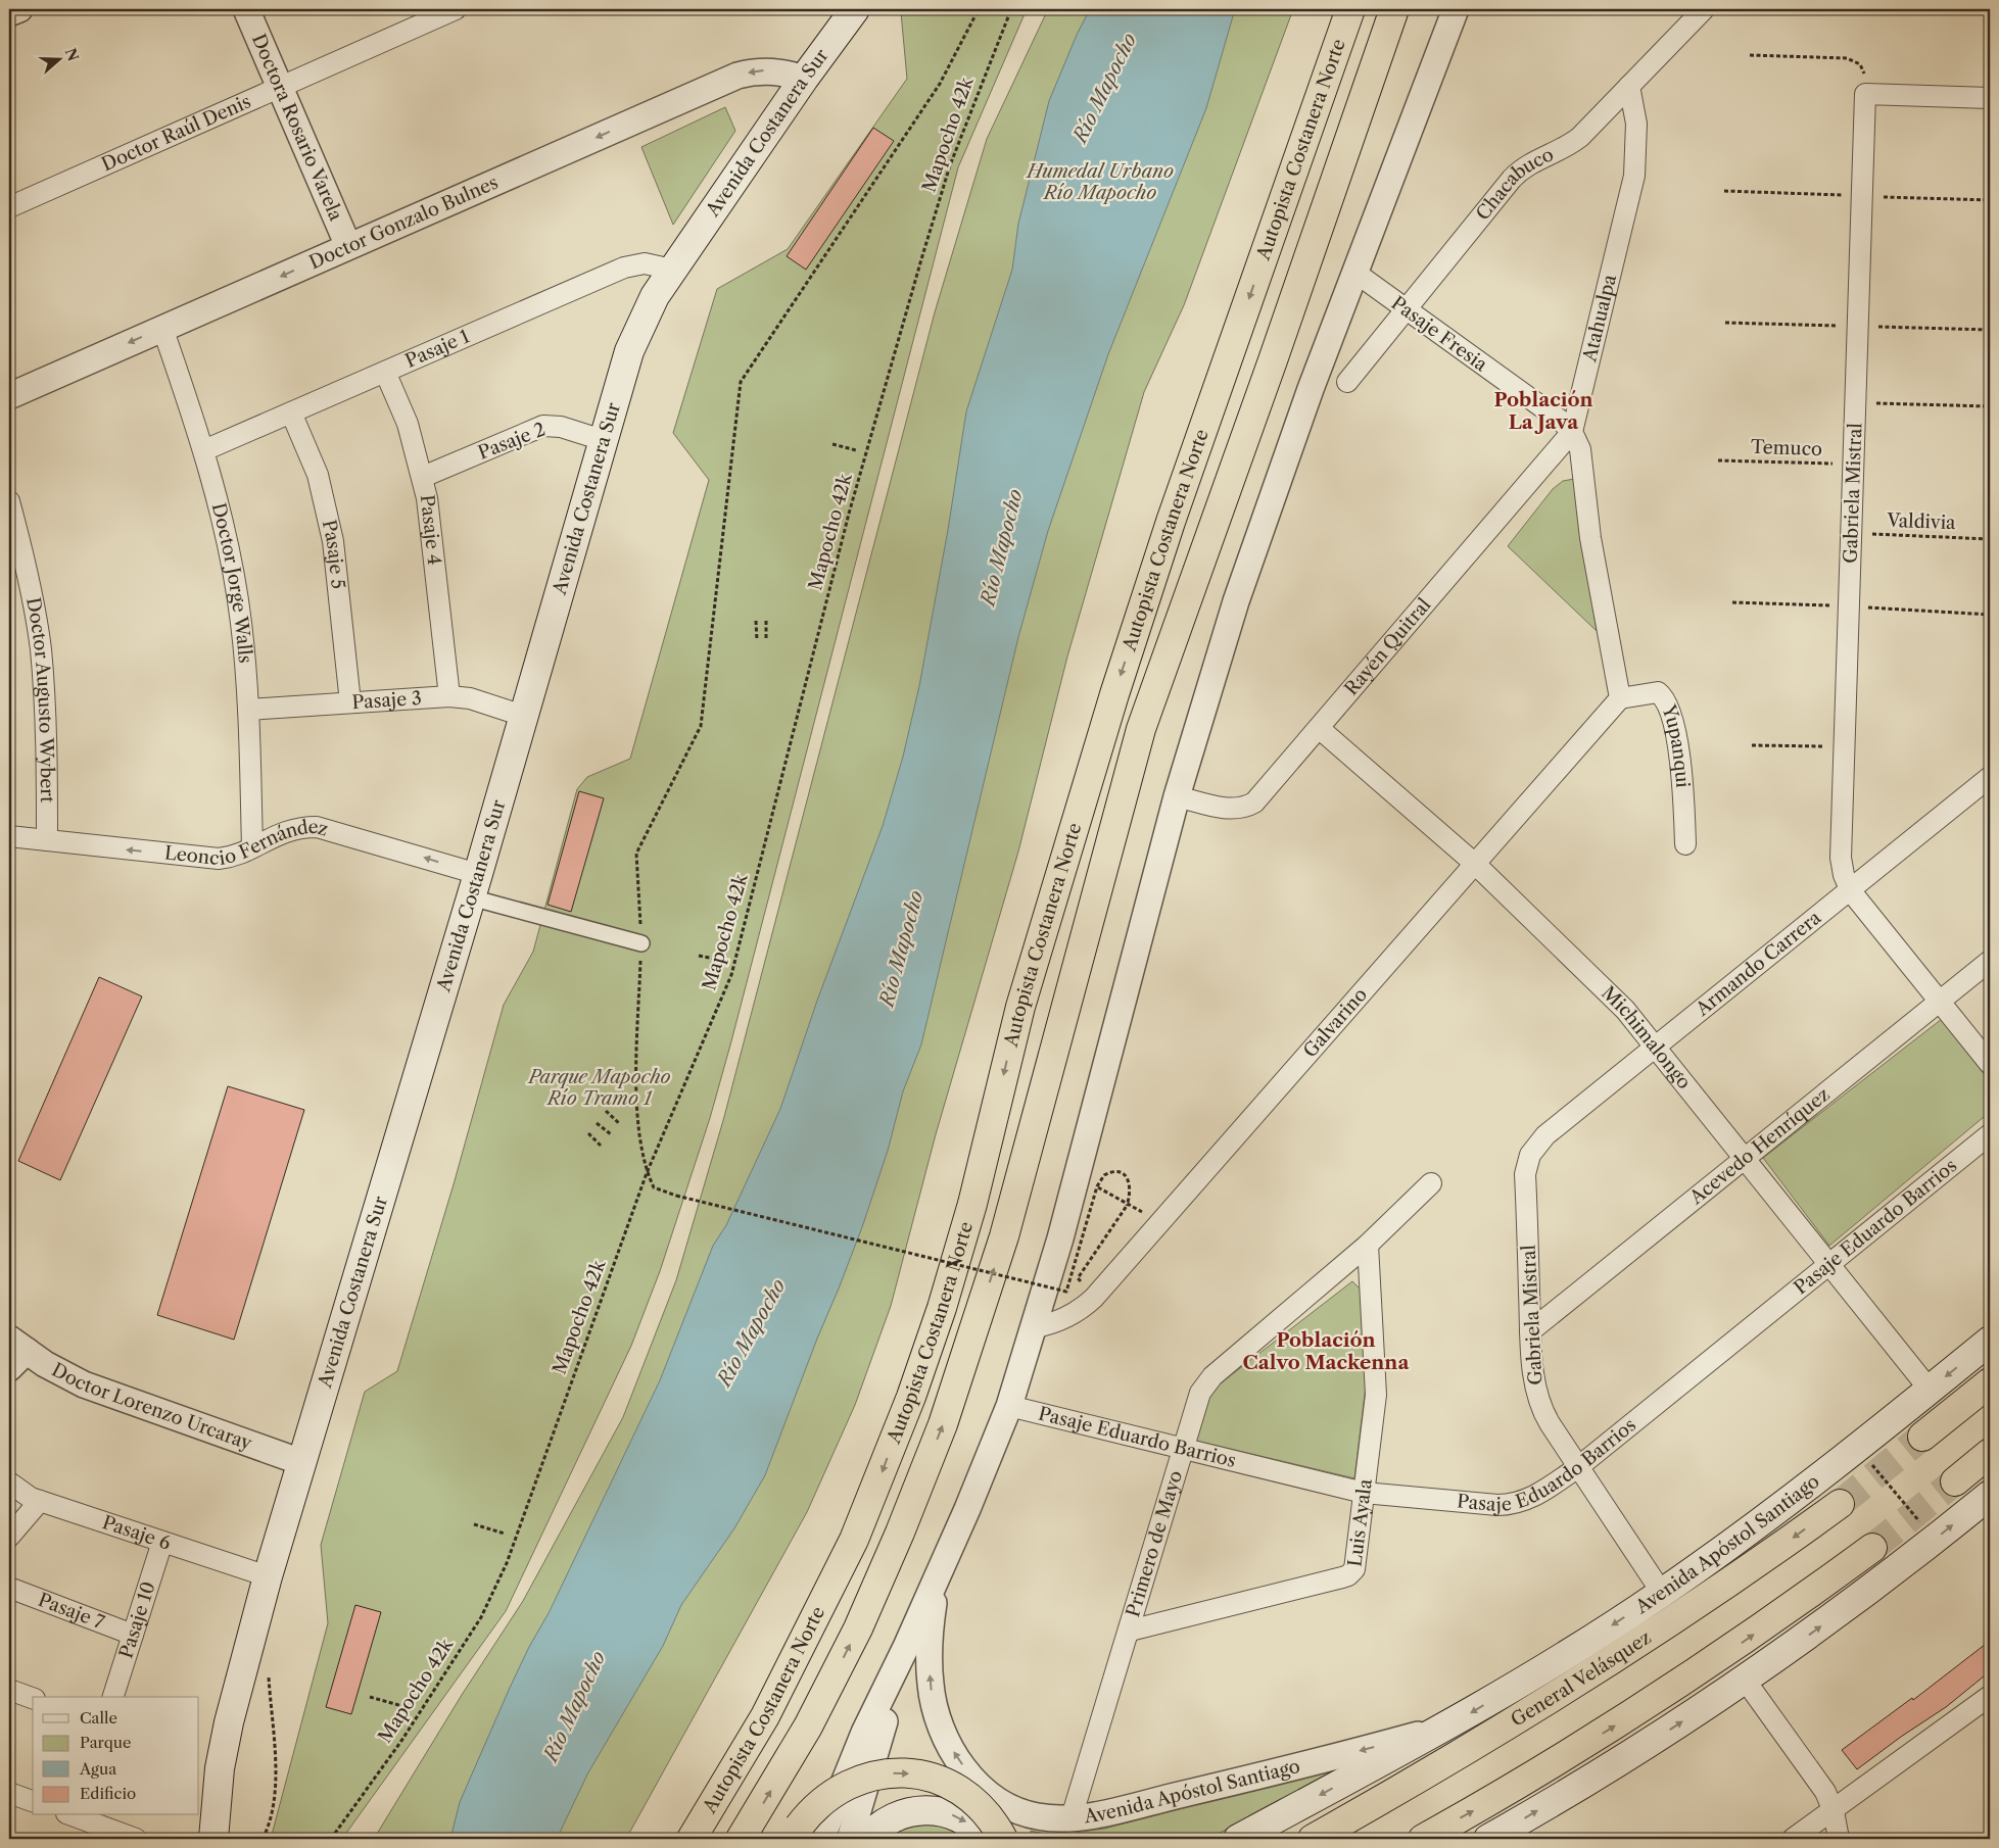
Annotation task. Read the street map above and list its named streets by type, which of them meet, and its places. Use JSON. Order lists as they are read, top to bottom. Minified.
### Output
{"streets":{"highway":["Autopista Costanera Norte","General Velásquez"],"main road":["Avenida Costanera Sur","Avenida Apóstol Santiago"],"street":["Doctora Rosario Varela","Doctor Raúl Denis","Chacabuco","Doctor Gonzalo Bulnes","Atahualpa","Pasaje Fresia","Pasaje 1","Pasaje 2","Gabriela Mistral","Pasaje 4","Pasaje 5","Doctor Jorge Walls","Rayén Quitral","Doctor Augusto Wybert","Pasaje 3","Yupanqui","Leoncio Fernández","Armando Carrera","Galvarino","Michimalongo","Acevedo Henríquez","Pasaje Eduardo Barrios","Doctor Lorenzo Urcaray","Luis Ayala","Pasaje 6","Primero de Mayo","Pasaje 7","Pasaje 10"],"path":["Mapocho 42k","Temuco","Valdivia"]},"crossings":[["Doctora Rosario Varela","Doctor Raúl Denis"],["Doctora Rosario Varela","Doctor Gonzalo Bulnes"],["Avenida Costanera Sur","Doctor Gonzalo Bulnes"],["Avenida Costanera Sur","Pasaje 1"],["Avenida Costanera Sur","Pasaje 2"],["Avenida Costanera Sur","Pasaje 3"],["Avenida Costanera Sur","Leoncio Fernández"],["Avenida Costanera Sur","Doctor Lorenzo Urcaray"],["Avenida Costanera Sur","Pasaje 6"],["Chacabuco","Atahualpa"],["Chacabuco","Pasaje Fresia"],["Doctor Gonzalo Bulnes","Doctor Jorge Walls"],["Atahualpa","Pasaje Fresia"],["Atahualpa","Rayén Quitral"],["Pasaje Fresia","Rayén Quitral"],["Pasaje 1","Pasaje 4"],["Pasaje 1","Pasaje 5"],["Pasaje 1","Doctor Jorge Walls"],["Pasaje 2","Pasaje 4"],["Temuco","Gabriela Mistral"],["Gabriela Mistral","Valdivia"],["Gabriela Mistral","Armando Carrera"],["Gabriela Mistral","Acevedo Henríquez"],["Gabriela Mistral","Pasaje Eduardo Barrios"],["Gabriela Mistral","Avenida Apóstol Santiago"],["Pasaje 4","Pasaje 3"],["Pasaje 5","Pasaje 3"],["Doctor Jorge Walls","Pasaje 3"],["Doctor Jorge Walls","Leoncio Fernández"],["Rayén Quitral","Michimalongo"],["Doctor Augusto Wybert","Leoncio Fernández"],["Yupanqui","Galvarino"],["Armando Carrera","Michimalongo"],["Galvarino","Michimalongo"],["Michimalongo","Acevedo Henríquez"],["Michimalongo","Pasaje Eduardo Barrios"],["Michimalongo","Avenida Apóstol Santiago"],["Pasaje Eduardo Barrios","Luis Ayala"],["Pasaje Eduardo Barrios","Primero de Mayo"],["Luis Ayala","Primero de Mayo"],["Pasaje 6","Pasaje 10"],["Primero de Mayo","Avenida Apóstol Santiago"],["Pasaje 7","Pasaje 10"]],"one_way":["Doctor Gonzalo Bulnes","Leoncio Fernández"],"districts":["Población La Java","Población Calvo Mackenna"],"water":["Río Mapocho"],"parks":["Humedal Urbano Río Mapocho","Parque Mapocho Río Tramo 1"],"legend":["Calle","Parque","Agua","Edificio"],"north":"right"}
